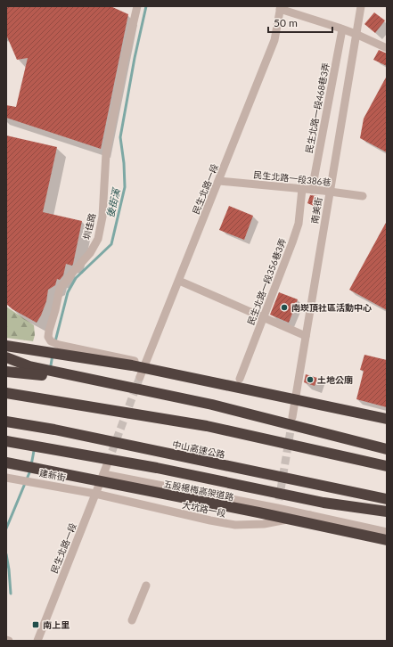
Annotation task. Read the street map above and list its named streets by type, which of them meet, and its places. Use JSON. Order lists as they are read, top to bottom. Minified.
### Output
{"streets":{"highway":["中山高速公路","五股楊梅高架道路"],"street":["民生北路一段468巷3弄","民生北路一段386巷","民生北路一段","南美街","圳佳路","民生北路一段356巷3弄","建新街","大坑路一段"]},"crossings":[["民生北路一段468巷3弄","民生北路一段386巷"],["民生北路一段386巷","民生北路一段"],["民生北路一段386巷","南美街"],["民生北路一段386巷","民生北路一段356巷3弄"],["民生北路一段","圳佳路"],["民生北路一段","建新街"],["民生北路一段","大坑路一段"],["建新街","大坑路一段"]],"water":["後街溪"],"places":{"other":["南崁頂社區活動中心","土地公廟"],"transit":["南上里"]},"scale_bar":"50 m"}
